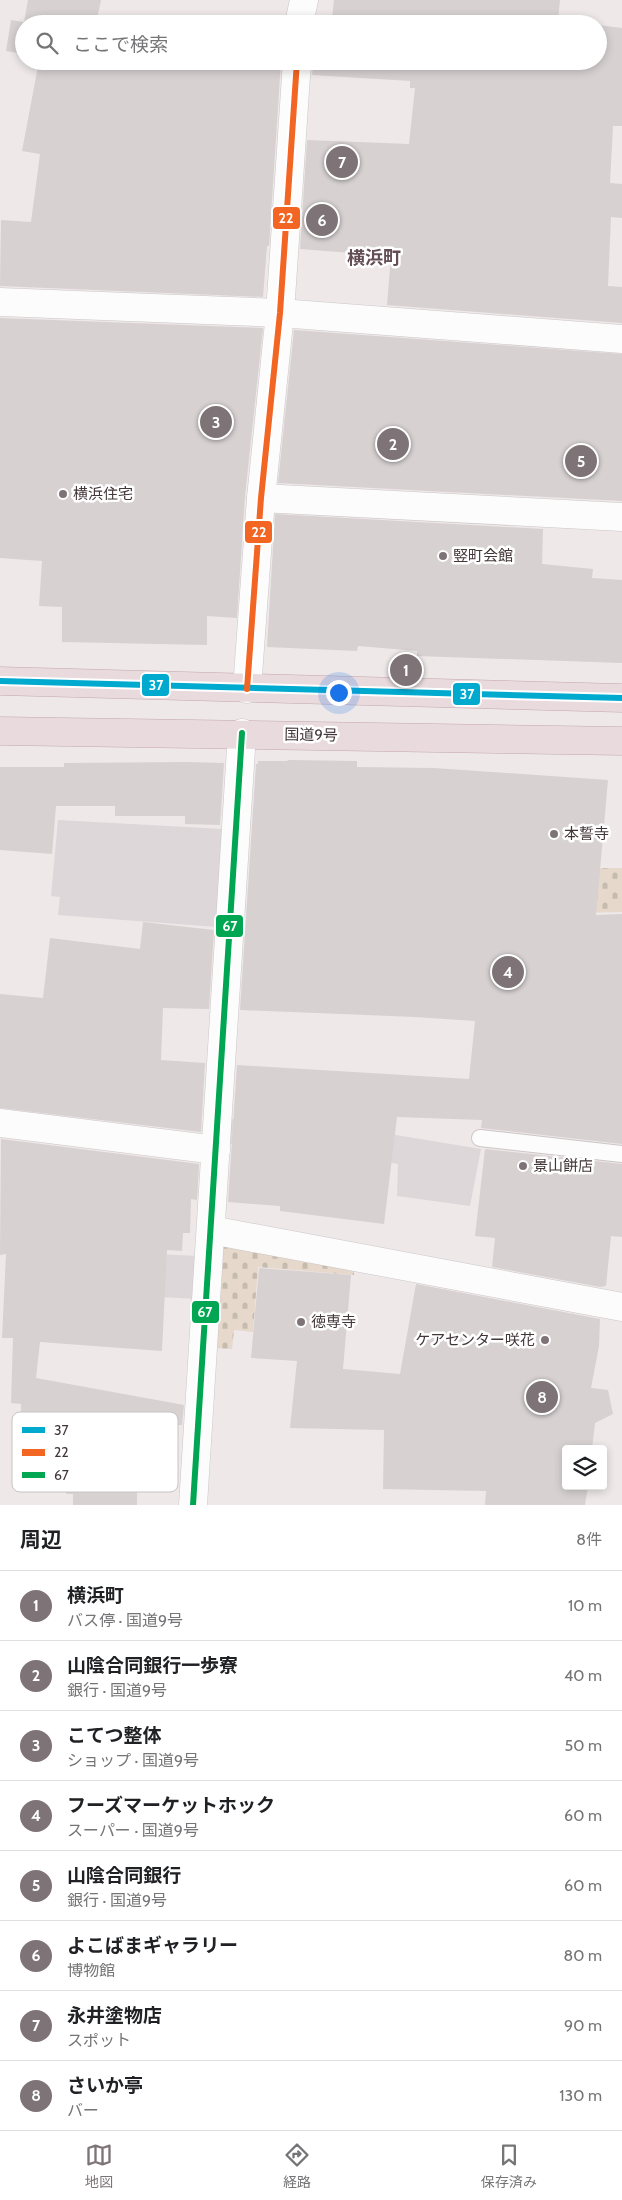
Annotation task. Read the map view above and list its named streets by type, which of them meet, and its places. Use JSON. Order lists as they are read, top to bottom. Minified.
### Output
{"streets":{"highway":["国道9号"]},"districts":["横浜町"],"places":["横浜住宅","竪町会館","本誓寺","景山餅店","徳専寺","ケアセンター咲花"],"lines":["transit line 22","transit line 37","transit line 67"],"legend":["37","22","67"],"page":{"search":"ここで検索","pins":["7","6","3","2","5","1","4","8"],"heading":["周辺","8件"],"list":[{"mark":"1","name":"横浜町","note":"バス停 · 国道9号","value":"10 m"},{"mark":"2","name":"山陰合同銀行一歩寮","note":"銀行 · 国道9号","value":"40 m"},{"mark":"3","name":"こてつ整体","note":"ショップ · 国道9号","value":"50 m"},{"mark":"4","name":"フーズマーケットホック","note":"スーパー · 国道9号","value":"60 m"},{"mark":"5","name":"山陰合同銀行","note":"銀行 · 国道9号","value":"60 m"},{"mark":"6","name":"よこばまギャラリー","note":"博物館","value":"80 m"},{"mark":"7","name":"永井塗物店","note":"スポット","value":"90 m"},{"mark":"8","name":"さいか亭","note":"バー","value":"130 m"}],"nav":["地図","経路","保存済み"]}}
